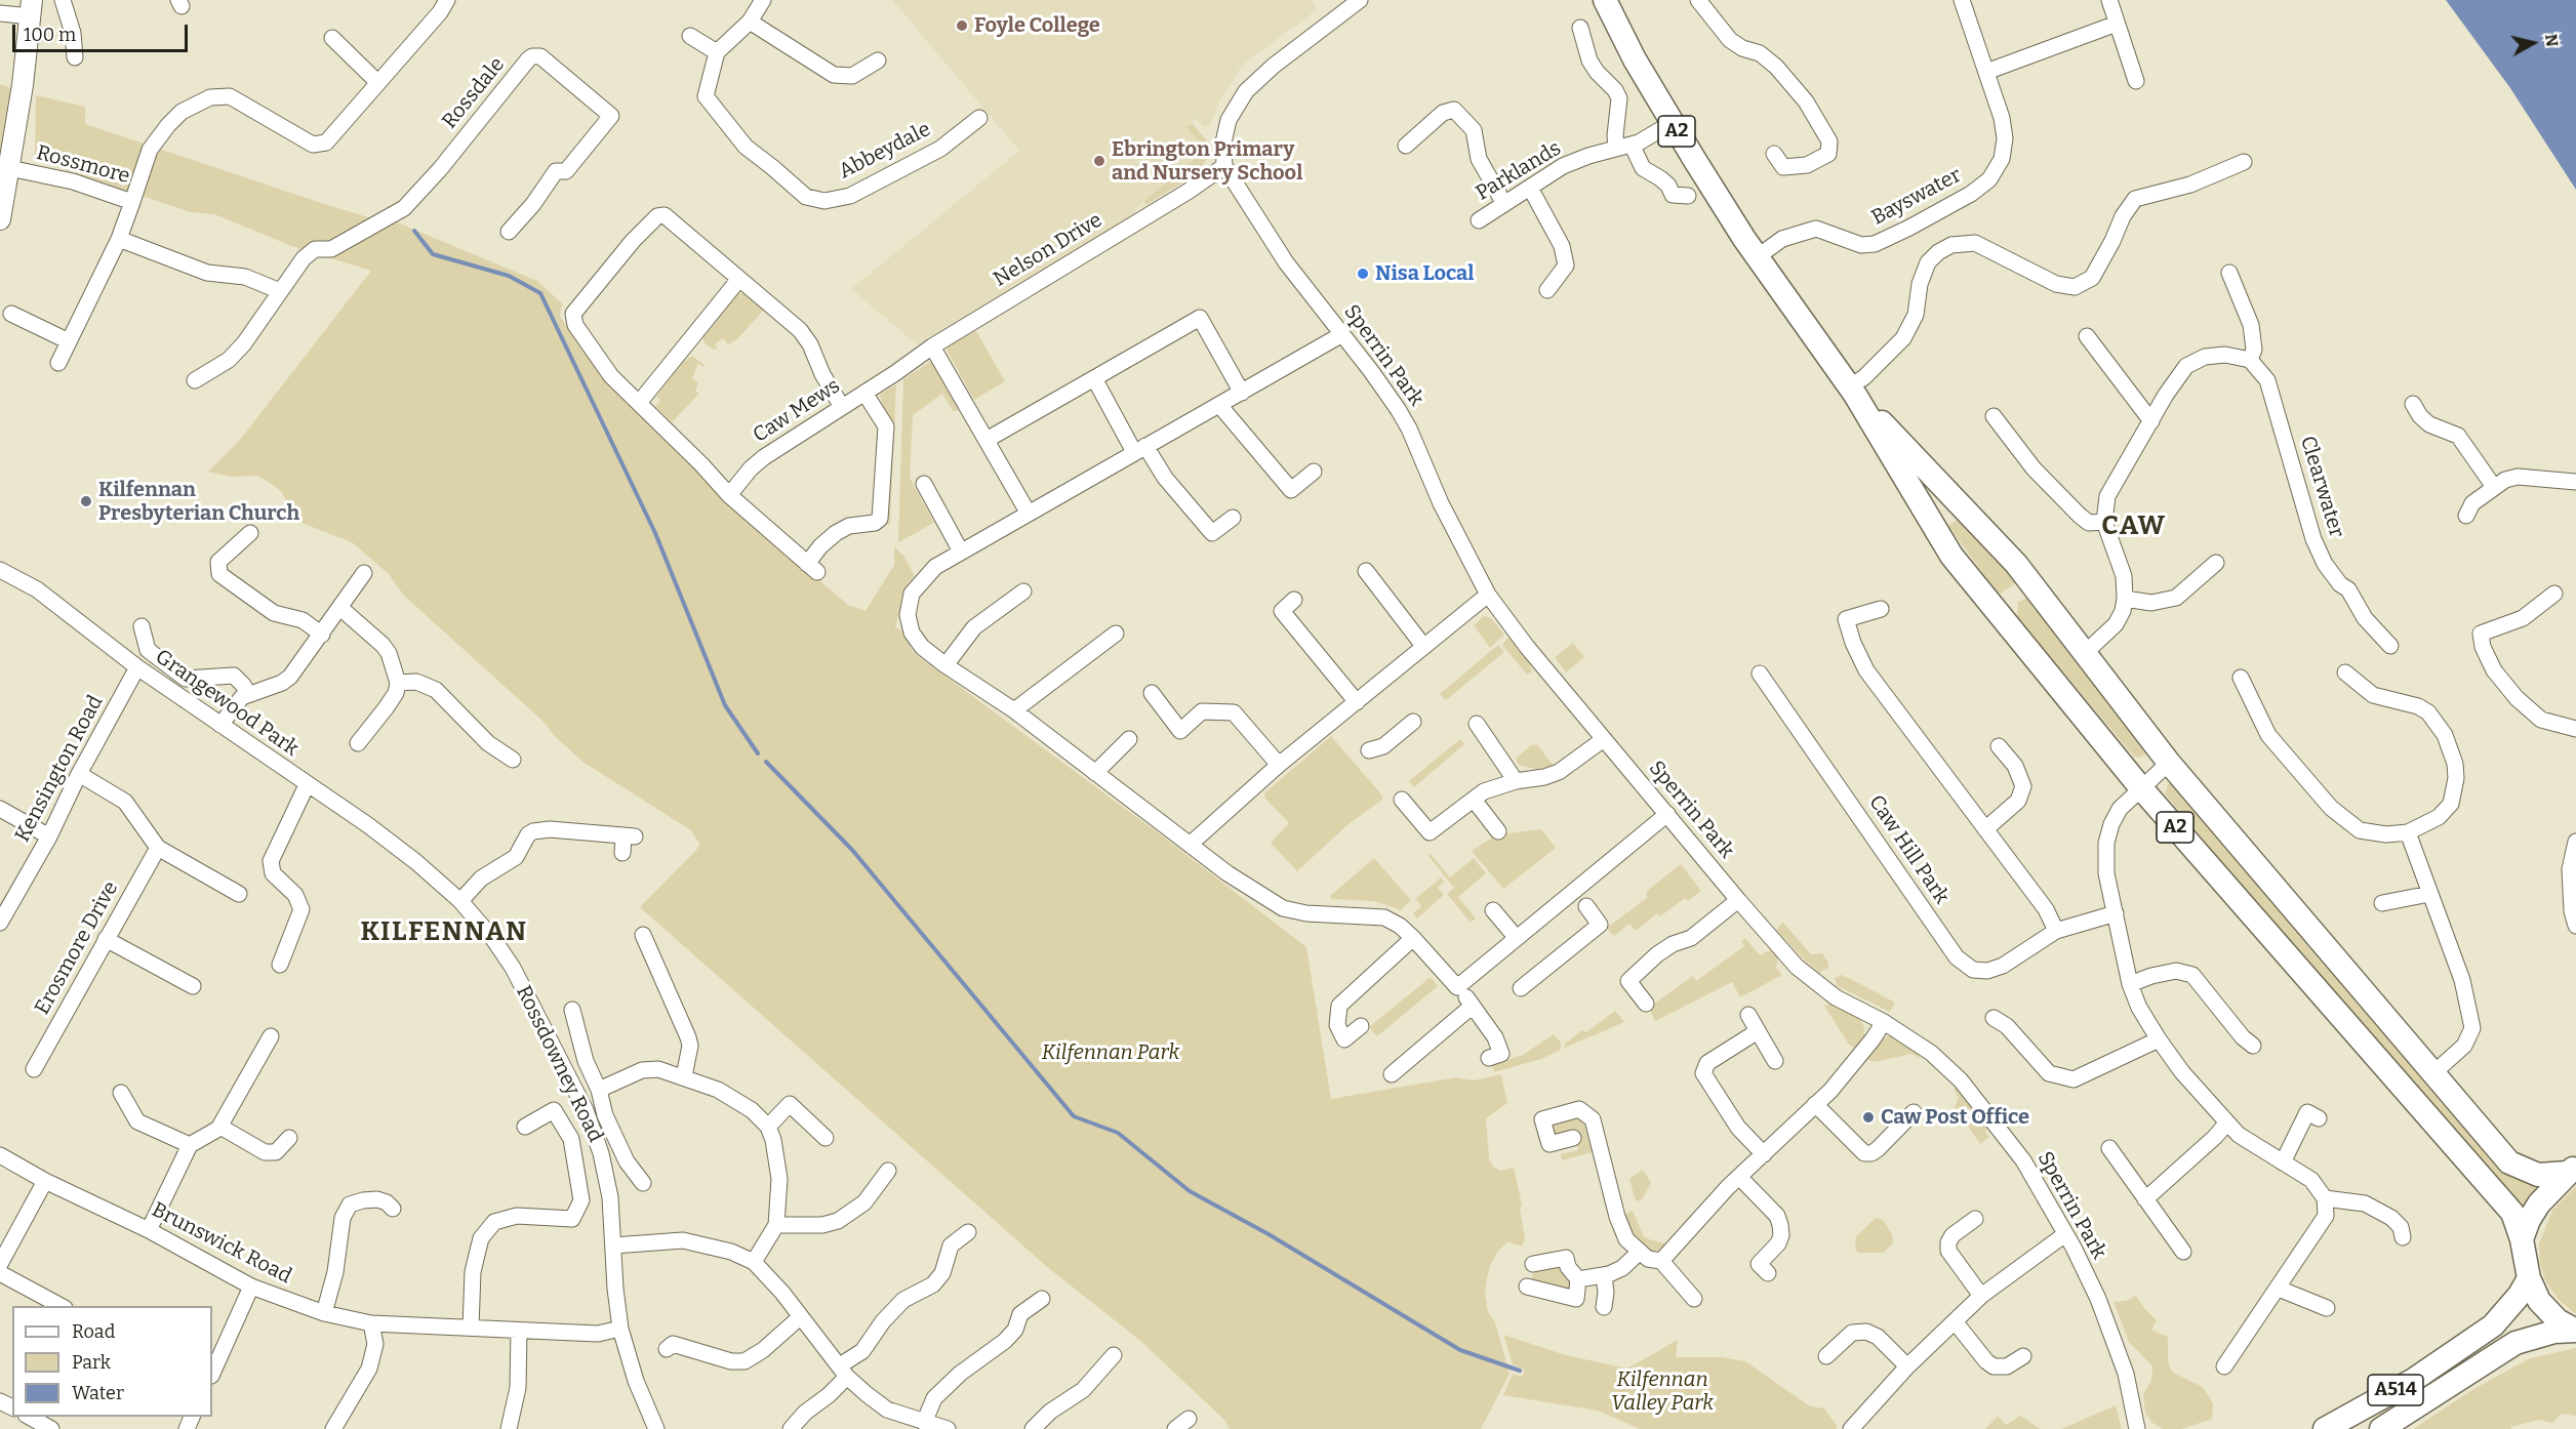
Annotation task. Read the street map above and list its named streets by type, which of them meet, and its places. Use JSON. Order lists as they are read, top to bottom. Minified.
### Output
{"streets":{"highway":["A2","A514"],"street":["Rossdale","Abbeydale","Rossmore","Parklands","Bayswater","Nelson Drive","Sperrin Park","Caw Mews","Clearwater","Grangewood Park","Kensington Road","Caw Hill Park","Erosmore Drive","Rossdowney Road","Brunswick Road"]},"crossings":[["A2","Parklands"],["A2","Bayswater"],["A2","A514"],["Nelson Drive","Sperrin Park"],["Nelson Drive","Caw Mews"],["Grangewood Park","Kensington Road"],["Grangewood Park","Rossdowney Road"],["Rossdowney Road","Brunswick Road"]],"districts":["CAW","KILFENNAN"],"parks":["Kilfennan Park","Kilfennan Valley Park"],"places":["Foyle College","Ebrington Primary and Nursery School","Nisa Local","Kilfennan Presbyterian Church","Caw Post Office"],"legend":["Road","Park","Water"],"scale_bar":"100 m","north":"right"}
